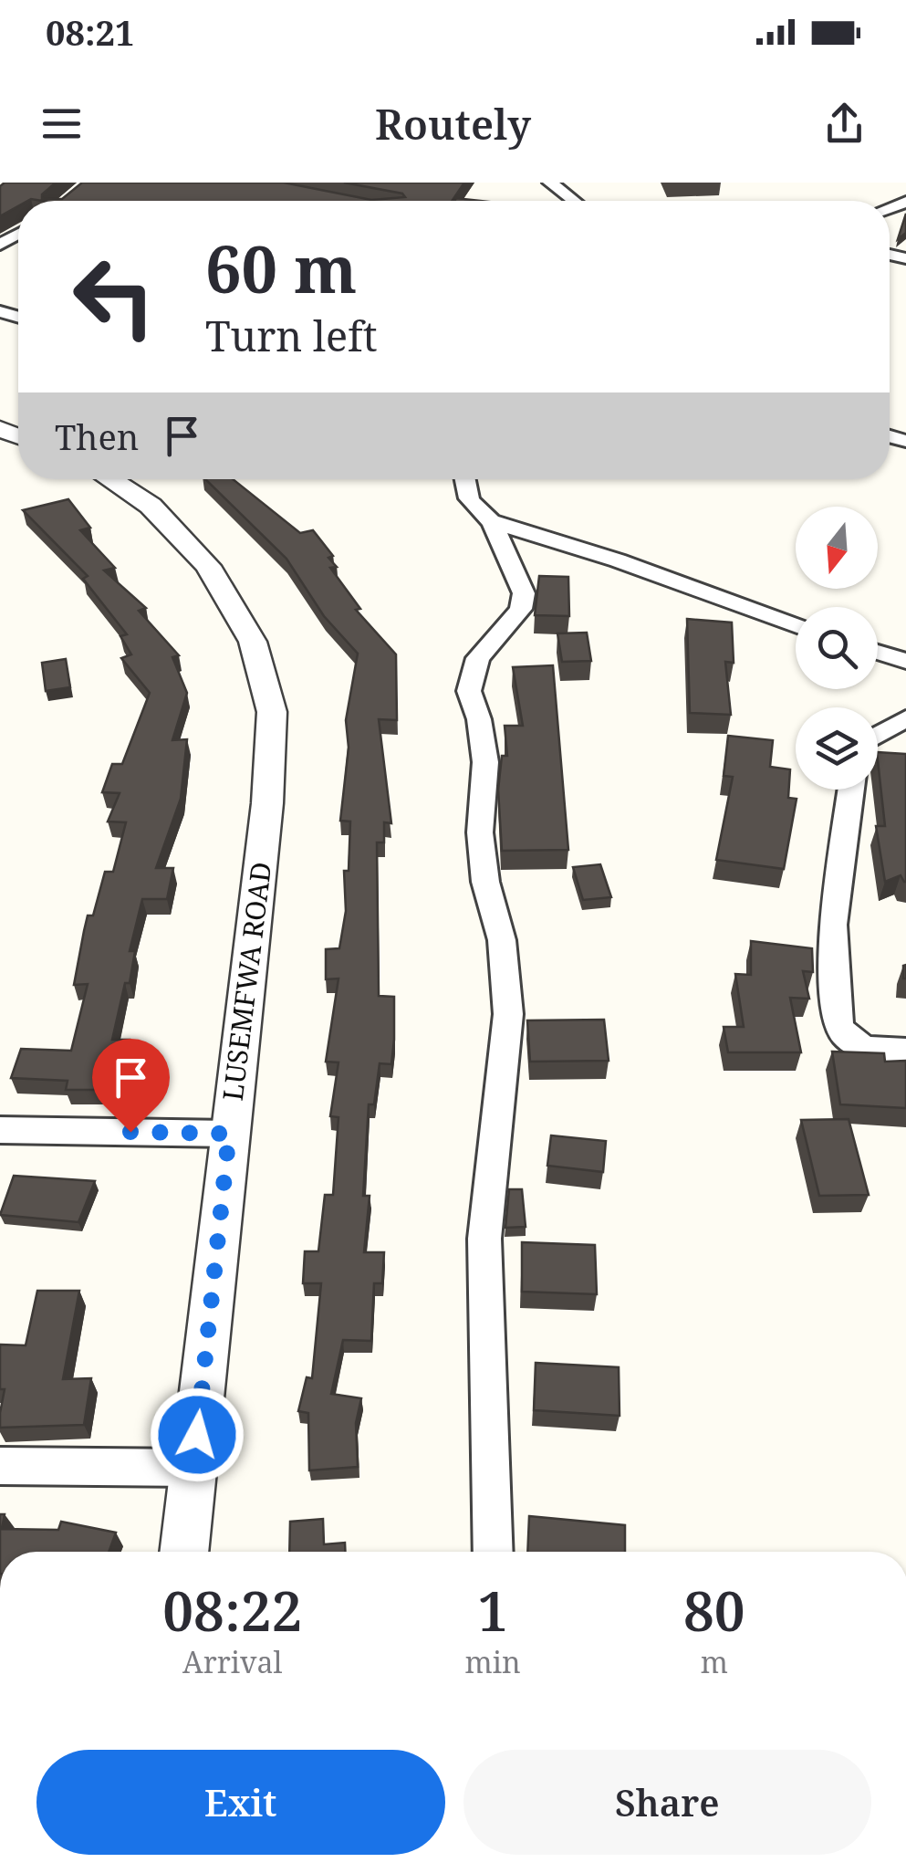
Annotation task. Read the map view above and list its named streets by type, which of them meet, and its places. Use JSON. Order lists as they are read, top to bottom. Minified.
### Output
{"streets":{"street":["LUSEMFWA ROAD"]},"north":"bottom","page":{"status":"08:21","header":"Routely","turn":["60 m","Turn left"],"then":"Then","eta":["08:22","Arrival","1","min","80","m"],"buttons":["Exit","Share"]}}
